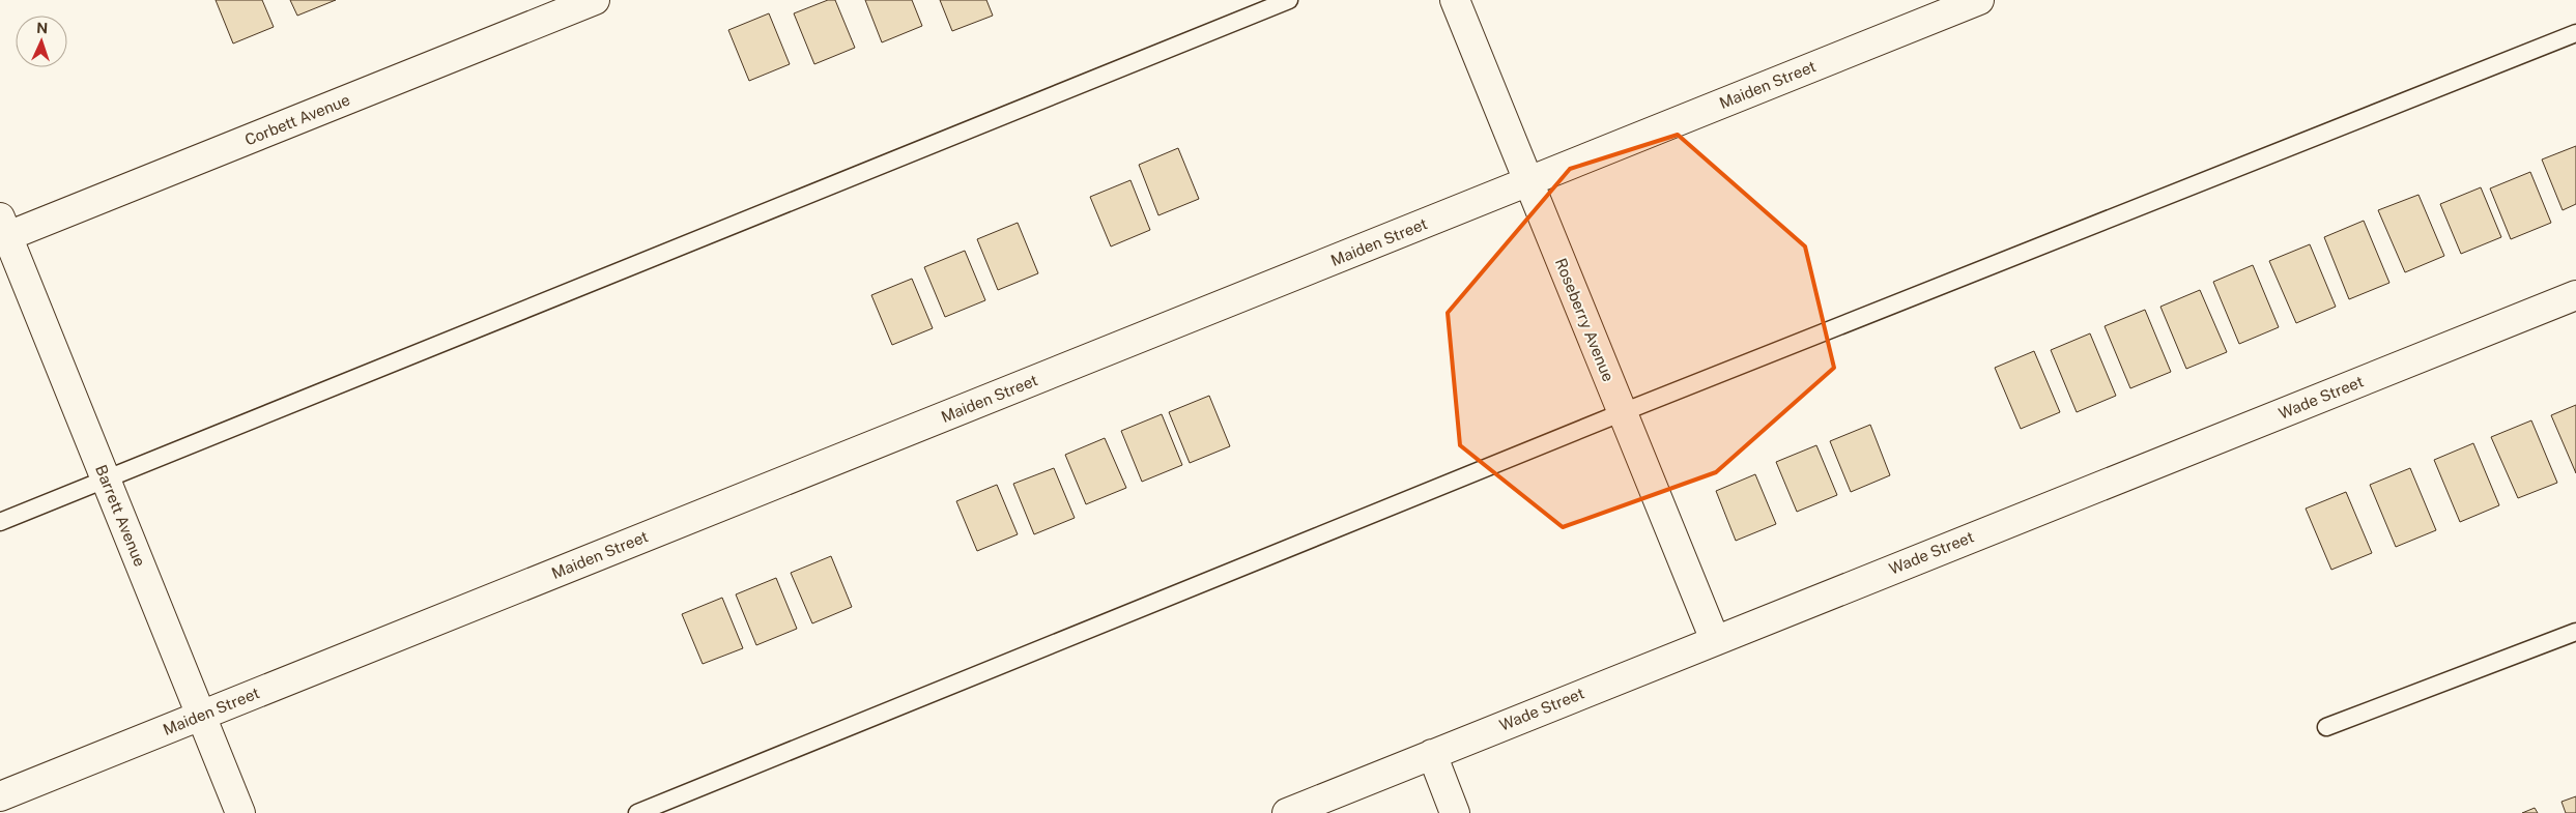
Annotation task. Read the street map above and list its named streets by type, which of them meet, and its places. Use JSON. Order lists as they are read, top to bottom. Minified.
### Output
{"streets":{"street":["Maiden Street","Corbett Avenue","Roseberry Avenue","Wade Street","Barrett Avenue"]},"crossings":[["Maiden Street","Roseberry Avenue"],["Maiden Street","Barrett Avenue"],["Corbett Avenue","Barrett Avenue"],["Roseberry Avenue","Wade Street"]],"north":"top"}
